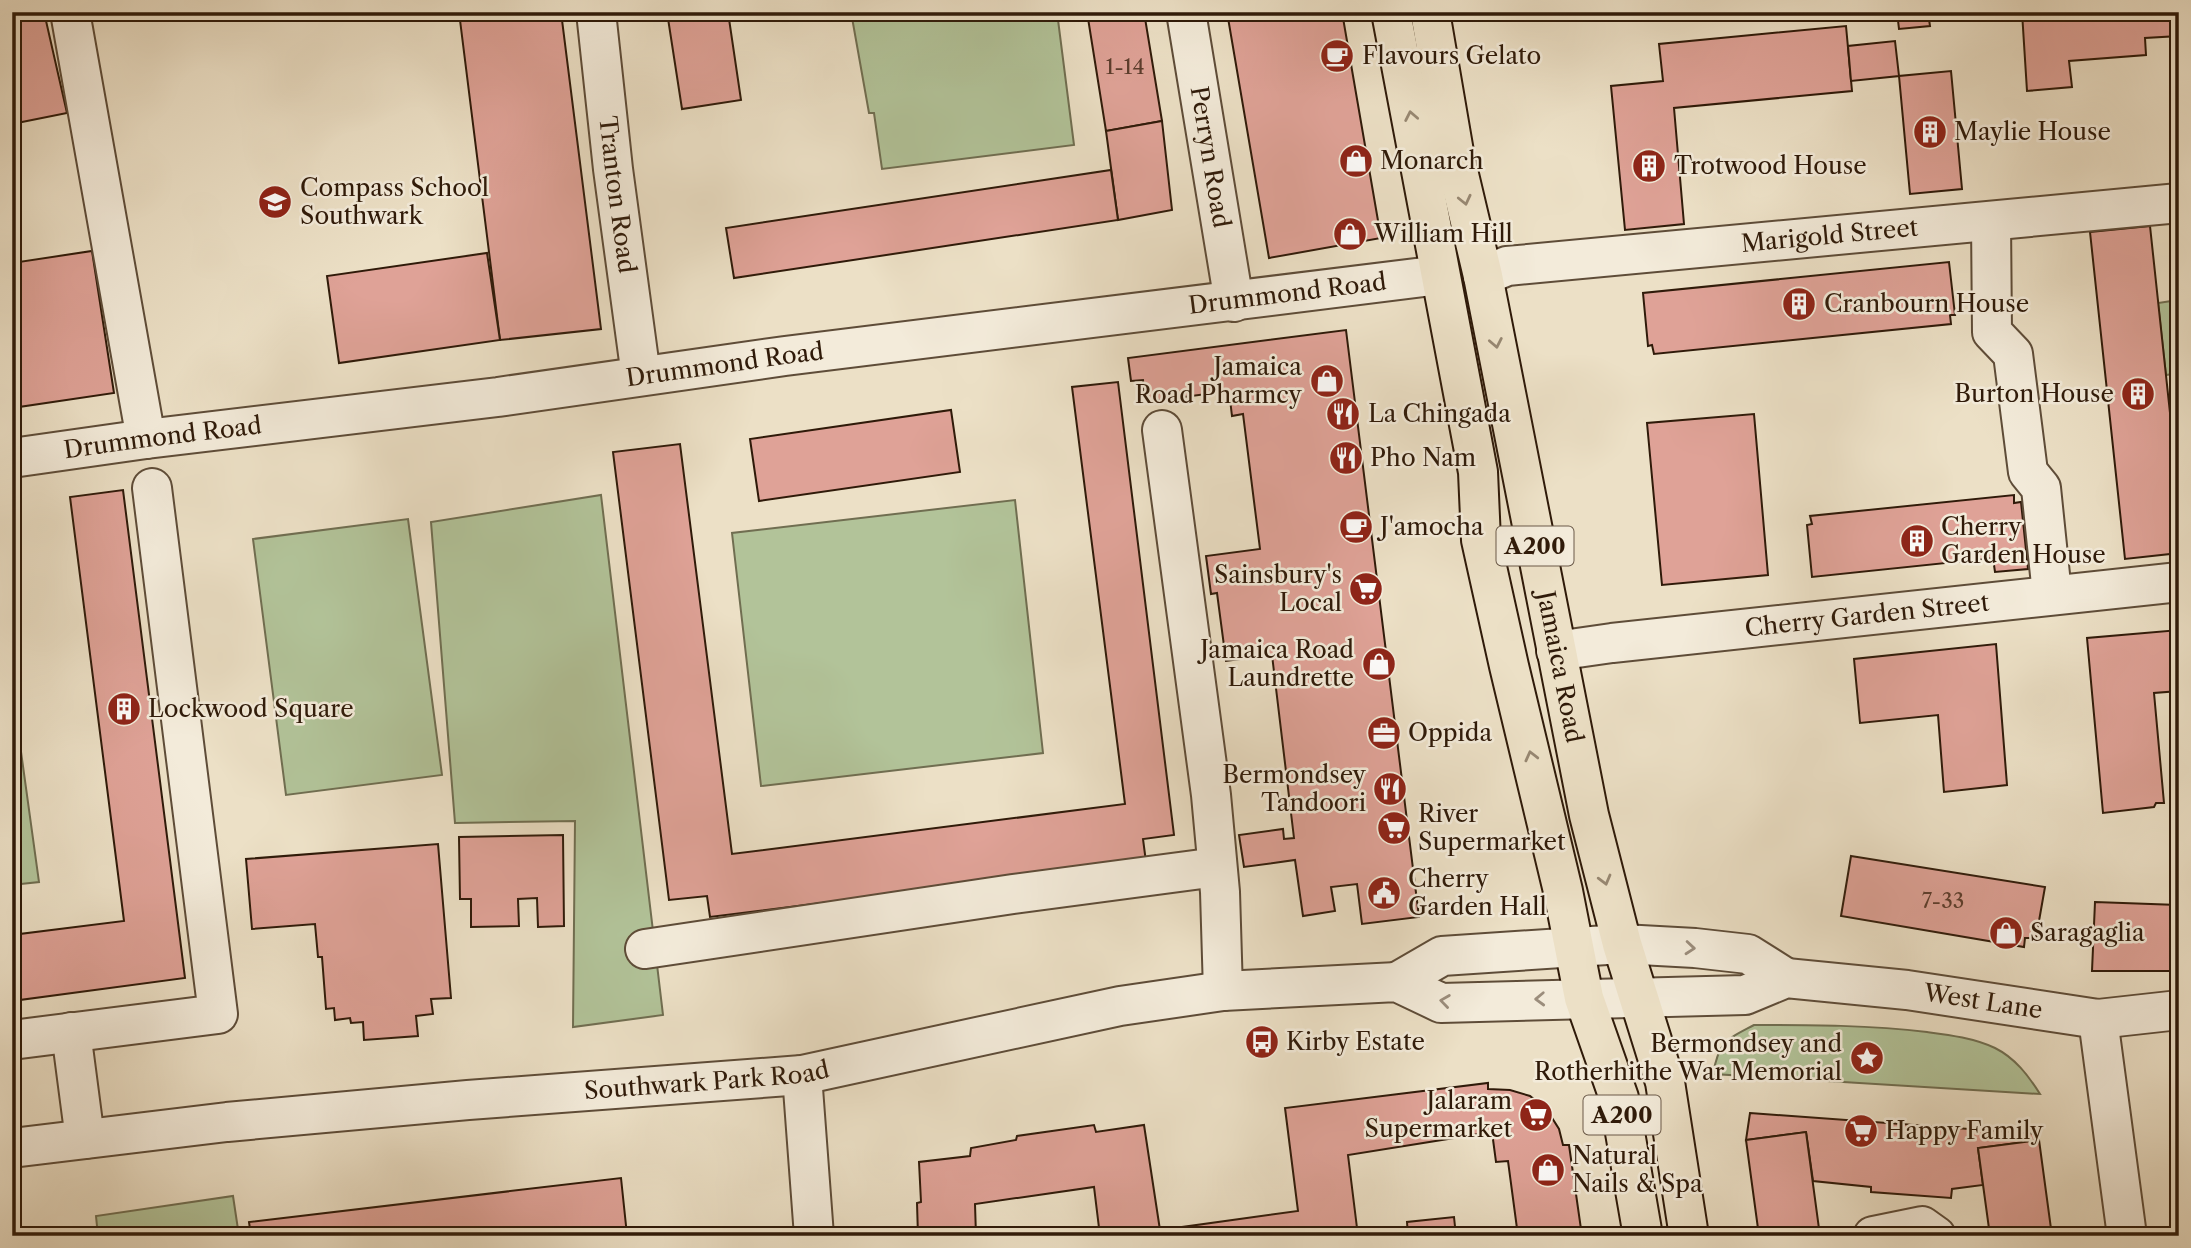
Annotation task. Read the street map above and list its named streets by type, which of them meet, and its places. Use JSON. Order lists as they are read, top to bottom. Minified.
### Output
{"streets":{"main road":["A200","Jamaica Road"],"street":["Perryn Road","Tranton Road","Marigold Street","Drummond Road","Cherry Garden Street","West Lane","Southwark Park Road"]},"crossings":[["Perryn Road","Drummond Road"],["Tranton Road","Drummond Road"],["Marigold Street","Jamaica Road"],["Drummond Road","Jamaica Road"],["Cherry Garden Street","Jamaica Road"],["Jamaica Road","West Lane"],["Jamaica Road","Southwark Park Road"],["West Lane","Southwark Park Road"]],"places":{"cafe":["Flavours Gelato","J'amocha"],"building":["Maylie House","Trotwood House","Cranbourn House","Burton House","Cherry Garden House","Lockwood Square"],"shop":["Monarch","William Hill","Jamaica Road Pharmcy","Jamaica Road Laundrette","Saragaglia","Natural Nails & Spa"],"school or university":["Compass School Southwark"],"restaurant":["La Chingada","Pho Nam","Bermondsey Tandoori"],"supermarket":["Sainsbury's Local","River Supermarket","Jalaram Supermarket","Happy Family"],"office":["Oppida"],"public building":["Cherry Garden Hall"],"bus stop":["Kirby Estate"],"place":["Bermondsey and Rotherhithe War Memorial"]},"house_numbers":["1-14","7-33"]}
